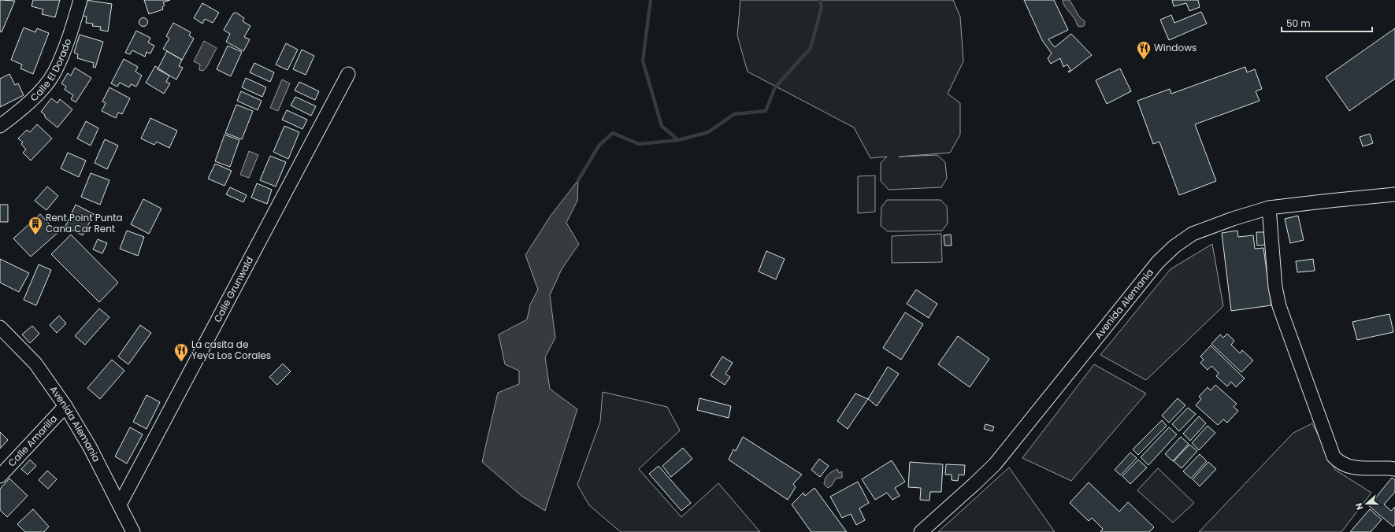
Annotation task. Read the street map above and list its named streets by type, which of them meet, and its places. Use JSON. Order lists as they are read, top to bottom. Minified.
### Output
{"streets":{"street":["Calle El Dorado","Calle Grunwald","Avenida Alemania","Calle Amarilla"]},"crossings":[["Calle Grunwald","Avenida Alemania"],["Avenida Alemania","Calle Amarilla"]],"places":{"restaurant":["Windows","La casita de Yeya Los Corales"],"building":["Rent Point Punta Cana Car Rent"]},"scale_bar":"50 m","north":"left"}
